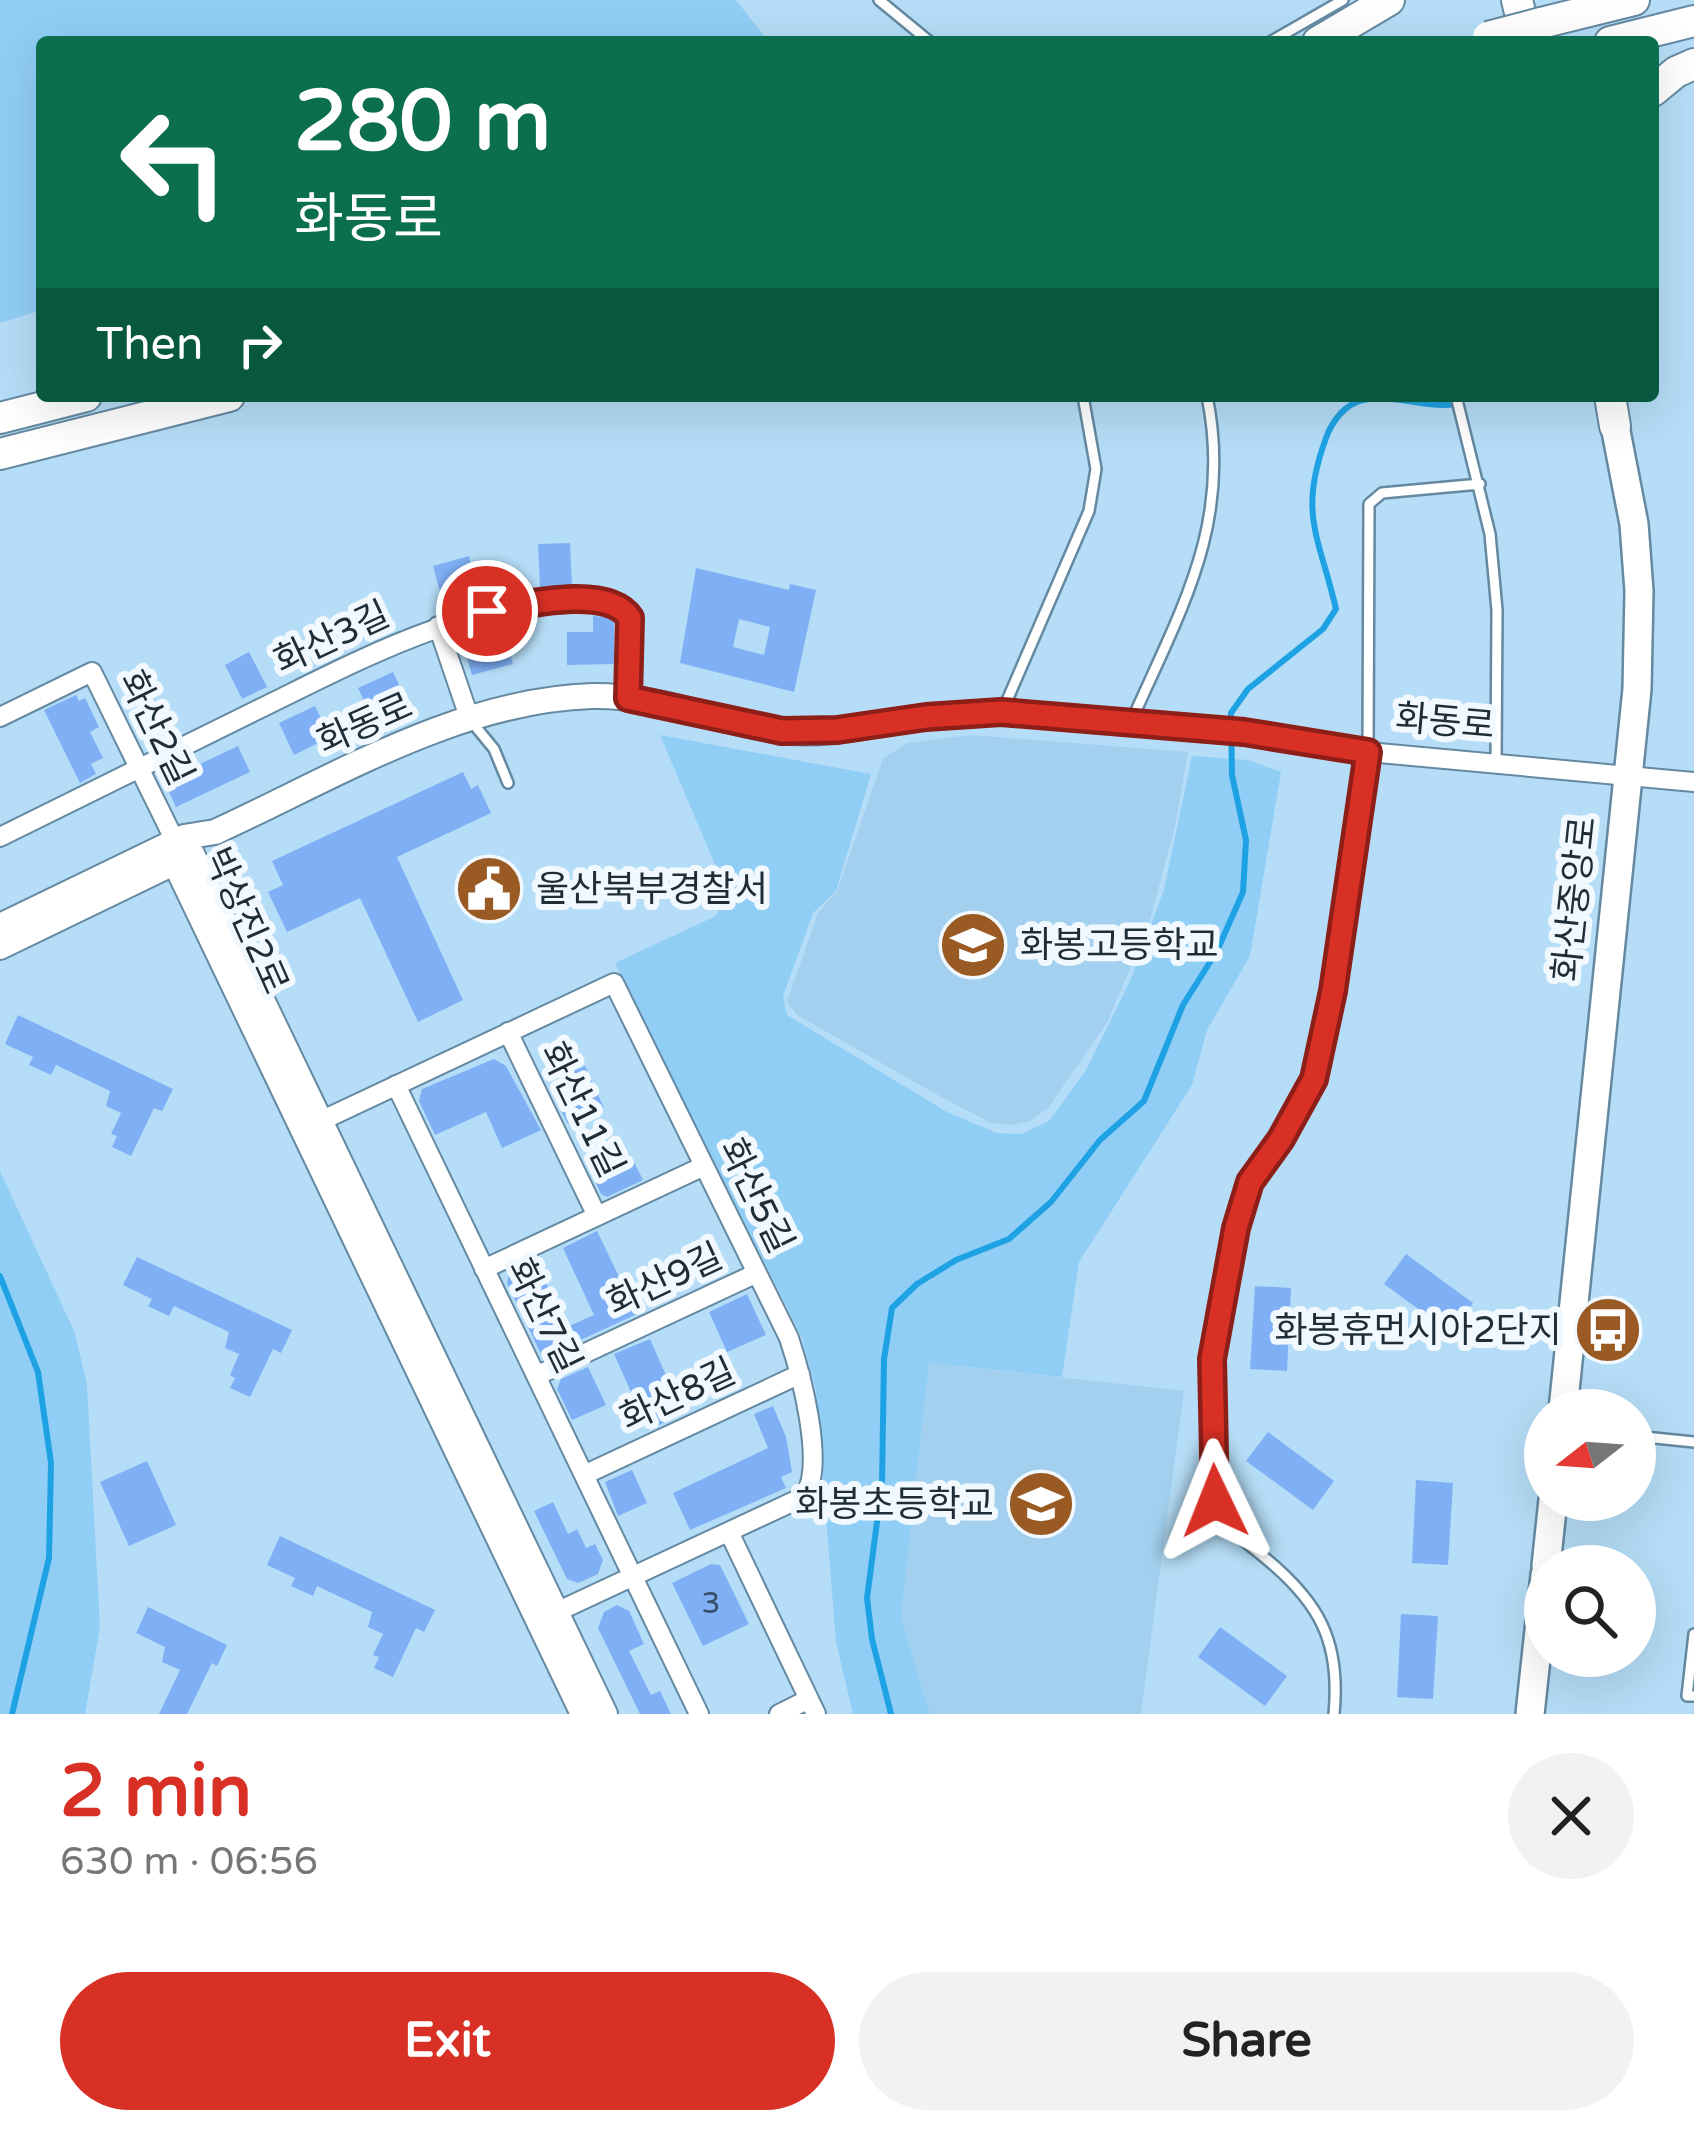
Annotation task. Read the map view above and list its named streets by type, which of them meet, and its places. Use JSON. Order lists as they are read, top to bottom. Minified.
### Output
{"streets":{"main road":["화산중앙로"],"street":["화산3길","화동로","화산2길","박상진2로","화산11길","화산5길","화산9길","화산7길","화산8길"]},"crossings":[["화산3길","화동로"],["화산3길","화산2길"],["화동로","화산2길"],["화동로","화산중앙로"],["화동로","박상진2로"],["화산2길","박상진2로"],["박상진2로","화산5길"],["화산11길","화산5길"],["화산5길","화산9길"],["화산5길","화산7길"],["화산5길","화산8길"],["화산9길","화산7길"],["화산7길","화산8길"]],"places":{"public building":["울산북부경찰서"],"school or university":["화봉고등학교","화봉초등학교"],"bus stop":["화봉휴먼시아2단지"]},"house_numbers":["3"],"north":"left","page":{"turn":["280 m","화동로"],"then":"Then","heading":["2 min","630 m · 06:56"],"buttons":["Exit","Share"]}}
